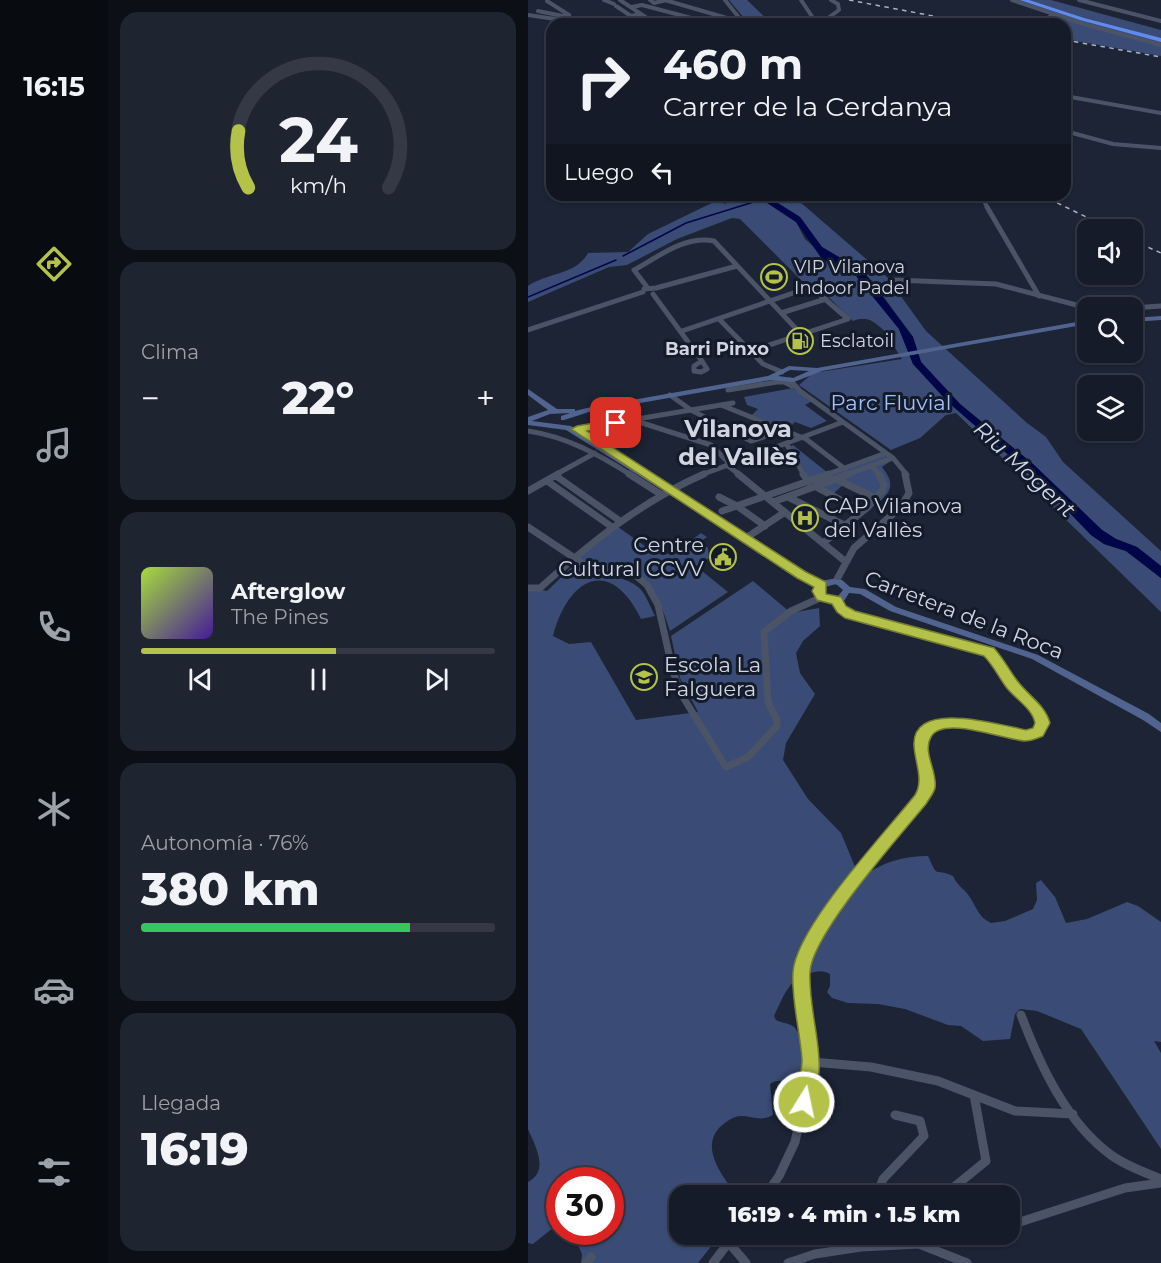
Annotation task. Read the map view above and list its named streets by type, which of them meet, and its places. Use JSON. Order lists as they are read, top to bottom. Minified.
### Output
{"streets":{"street":["Carretera de la Roca"]},"districts":["Barri Pinxo","Vilanova del Vallès"],"water":["Riu Mogent"],"parks":["Parc Fluvial"],"places":{"sports":["VIP Vilanova Indoor Padel"],"fuel station":["Esclatoil"],"hospital":["CAP Vilanova del Vallès"],"public building":["Centre Cultural CCVV"],"school or university":["Escola La Falguera"]},"page":{"tabs":"16:15","turn":["460 m","Carrer de la Cerdanya"],"then":"Luego","tile":["Clima",["Autonomía · 76%","380 km"],["Llegada","16:19"]],"heat":["−","22°","+"],"song":["Afterglow","The Pines"],"limit":"30","trip":"16:19 · 4 min · 1.5 km","gauge":["24","km/h"]}}
